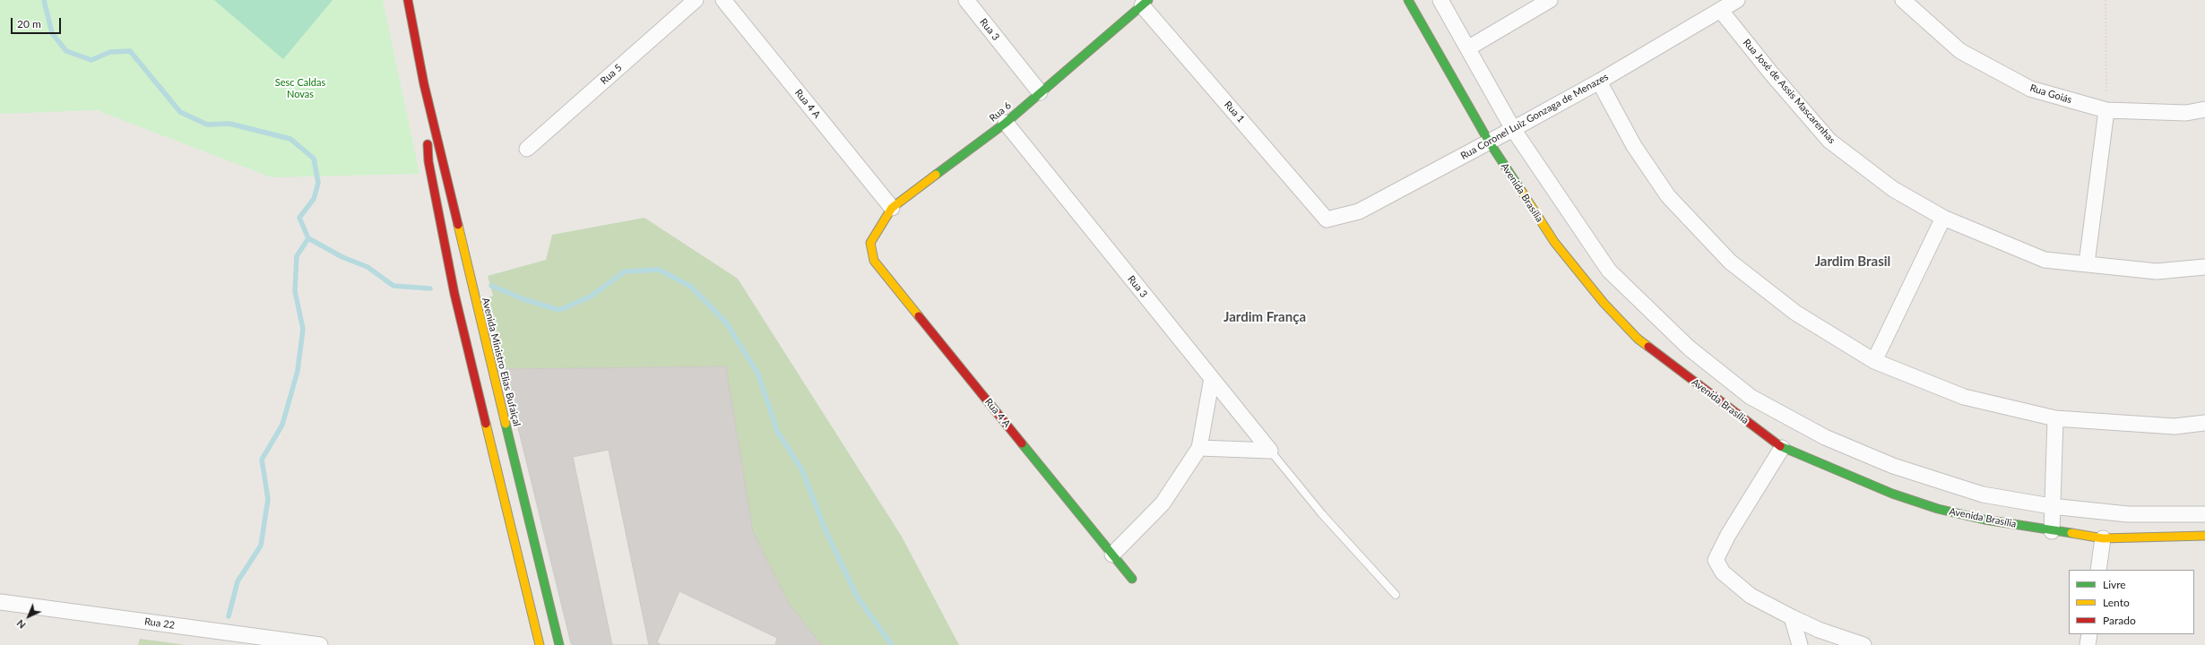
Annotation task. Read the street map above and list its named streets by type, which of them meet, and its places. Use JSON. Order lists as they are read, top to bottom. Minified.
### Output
{"streets":{"street":["Rua 3","Rua 5","Rua José de Assis Mascarenhas","Rua Goiás","Rua 4 A","Rua 6","Rua 1","Rua Coronel Luiz Gonzaga de Menazes","Avenida Brasília","Avenida Ministro Elias Bufaiçal","Rua 22"]},"crossings":[["Rua 3","Rua 6"],["Rua José de Assis Mascarenhas","Rua Coronel Luiz Gonzaga de Menazes"],["Rua 4 A","Rua 6"],["Rua 6","Rua 1"],["Rua 1","Rua Coronel Luiz Gonzaga de Menazes"],["Rua Coronel Luiz Gonzaga de Menazes","Avenida Brasília"]],"districts":["Jardim Brasil","Jardim França"],"parks":["Sesc Caldas Novas"],"legend":["Livre","Lento","Parado"],"scale_bar":"20 m","north":"bottom left"}
